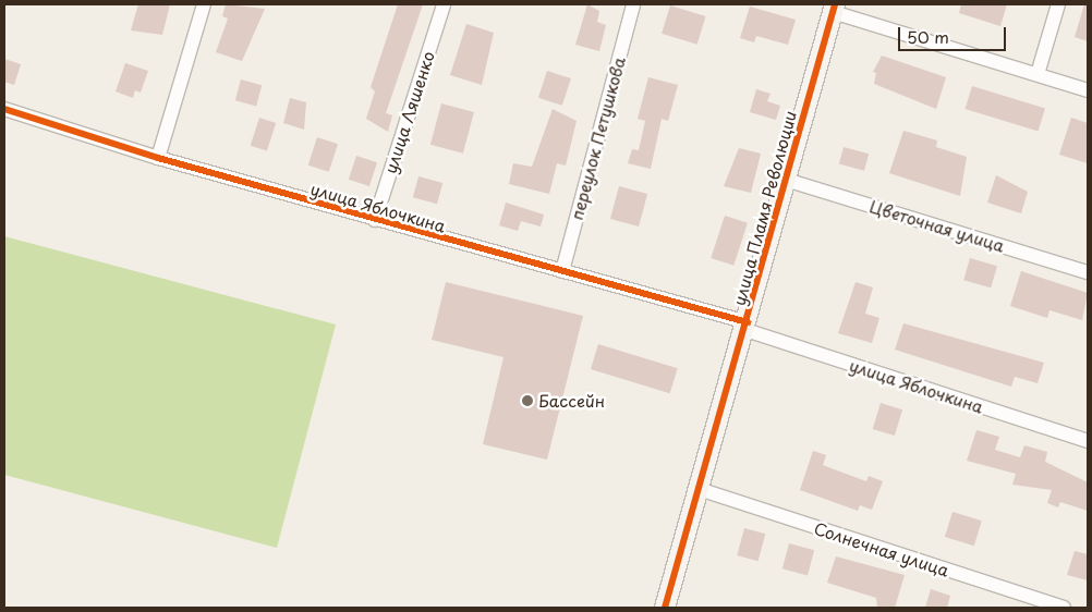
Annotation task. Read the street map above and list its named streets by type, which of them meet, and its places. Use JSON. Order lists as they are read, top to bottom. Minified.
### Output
{"streets":{"street":["улица Ляшенко","переулок Петушкова","улица Яблочкина","улица Пламя Революции","Цветочная улица","Солнечная улица"]},"crossings":[["улица Ляшенко","улица Яблочкина"],["переулок Петушкова","улица Яблочкина"],["улица Яблочкина","улица Пламя Революции"],["улица Пламя Революции","Цветочная улица"],["улица Пламя Революции","Солнечная улица"]],"places":["Бассейн"],"scale_bar":"50 m"}
